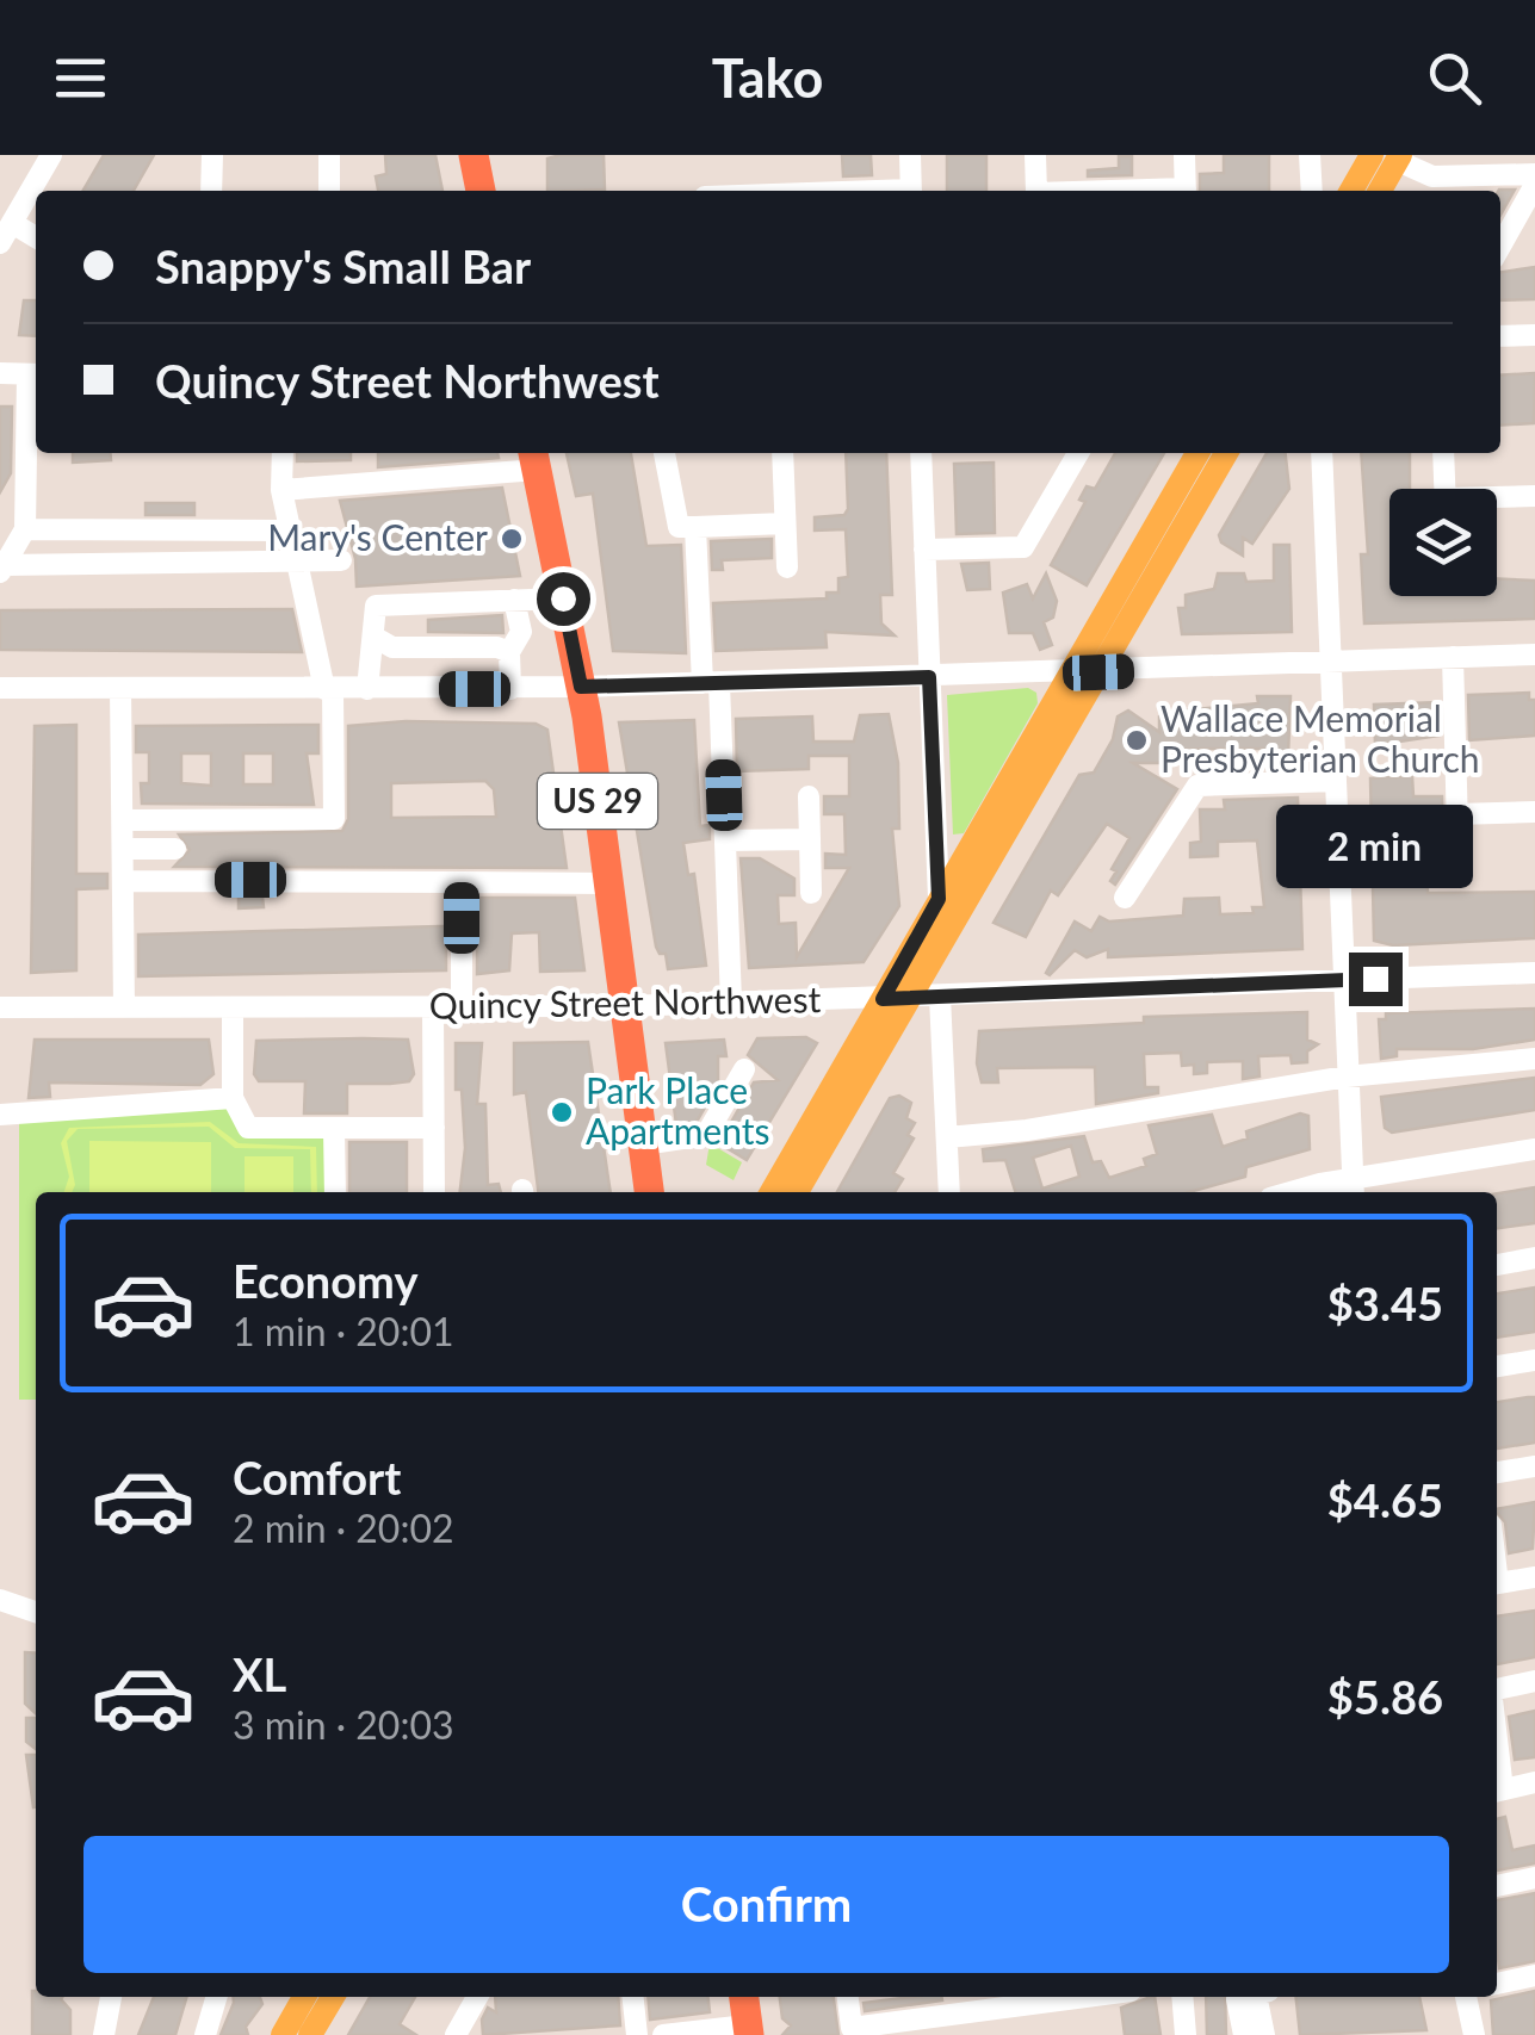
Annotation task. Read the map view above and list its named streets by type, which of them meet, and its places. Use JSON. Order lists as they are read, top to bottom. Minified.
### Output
{"streets":{"highway":["US 29"],"street":["Quincy Street Northwest"]},"crossings":[["US 29","Quincy Street Northwest"]],"places":["Mary's Center","Wallace Memorial Presbyterian Church","Park Place Apartments"],"page":{"header":"Tako","banner":["Snappy's Small Bar","Quincy Street Northwest"],"bubble":"2 min","list":[{"name":"Economy","note":"1 min · 20:01","value":"$3.45"},{"name":"Comfort","note":"2 min · 20:02","value":"$4.65"},{"name":"XL","note":"3 min · 20:03","value":"$5.86"}],"buttons":"Confirm"}}
